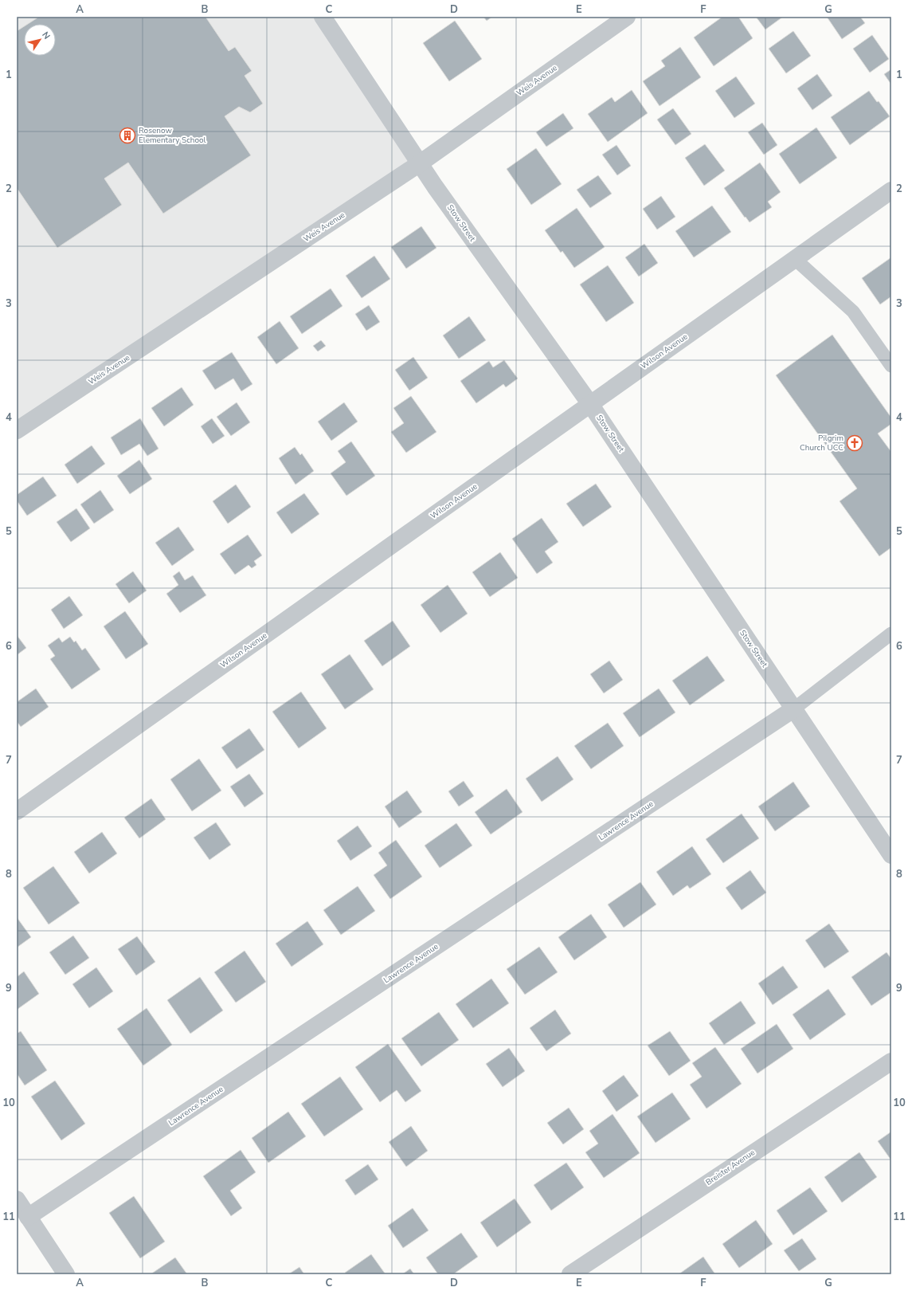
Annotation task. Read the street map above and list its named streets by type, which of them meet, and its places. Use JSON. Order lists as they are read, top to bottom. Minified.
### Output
{"streets":{"street":["Weis Avenue","Stow Street","Wilson Avenue","Lawrence Avenue","Breister Avenue"]},"crossings":[["Weis Avenue","Stow Street"],["Stow Street","Wilson Avenue"],["Stow Street","Lawrence Avenue"]],"places":{"building":["Rosenow Elementary School"],"church":["Pilgrim Church UCC"]},"north":"top right","grid":{"columns":["A","B","C","D","E","F","G"],"rows":["1","2","3","4","5","6","7","8","9","10","11"]}}
